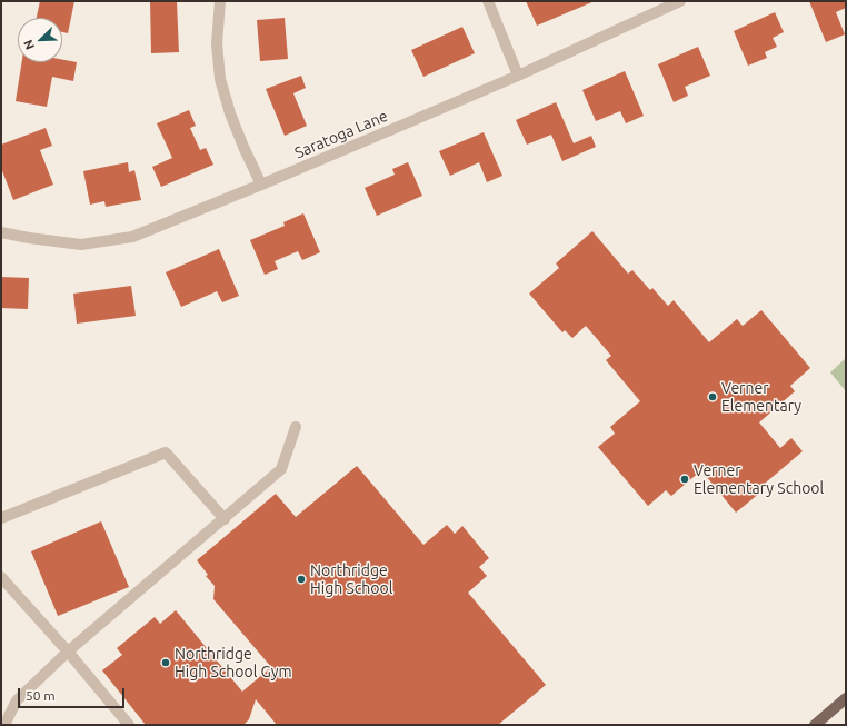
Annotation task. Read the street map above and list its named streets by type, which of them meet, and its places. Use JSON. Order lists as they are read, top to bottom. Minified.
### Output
{"streets":{"street":["Saratoga Lane"]},"places":["Verner Elementary","Verner Elementary School","Northridge High School","Northridge High School Gym"],"scale_bar":"50 m","north":"bottom left"}
